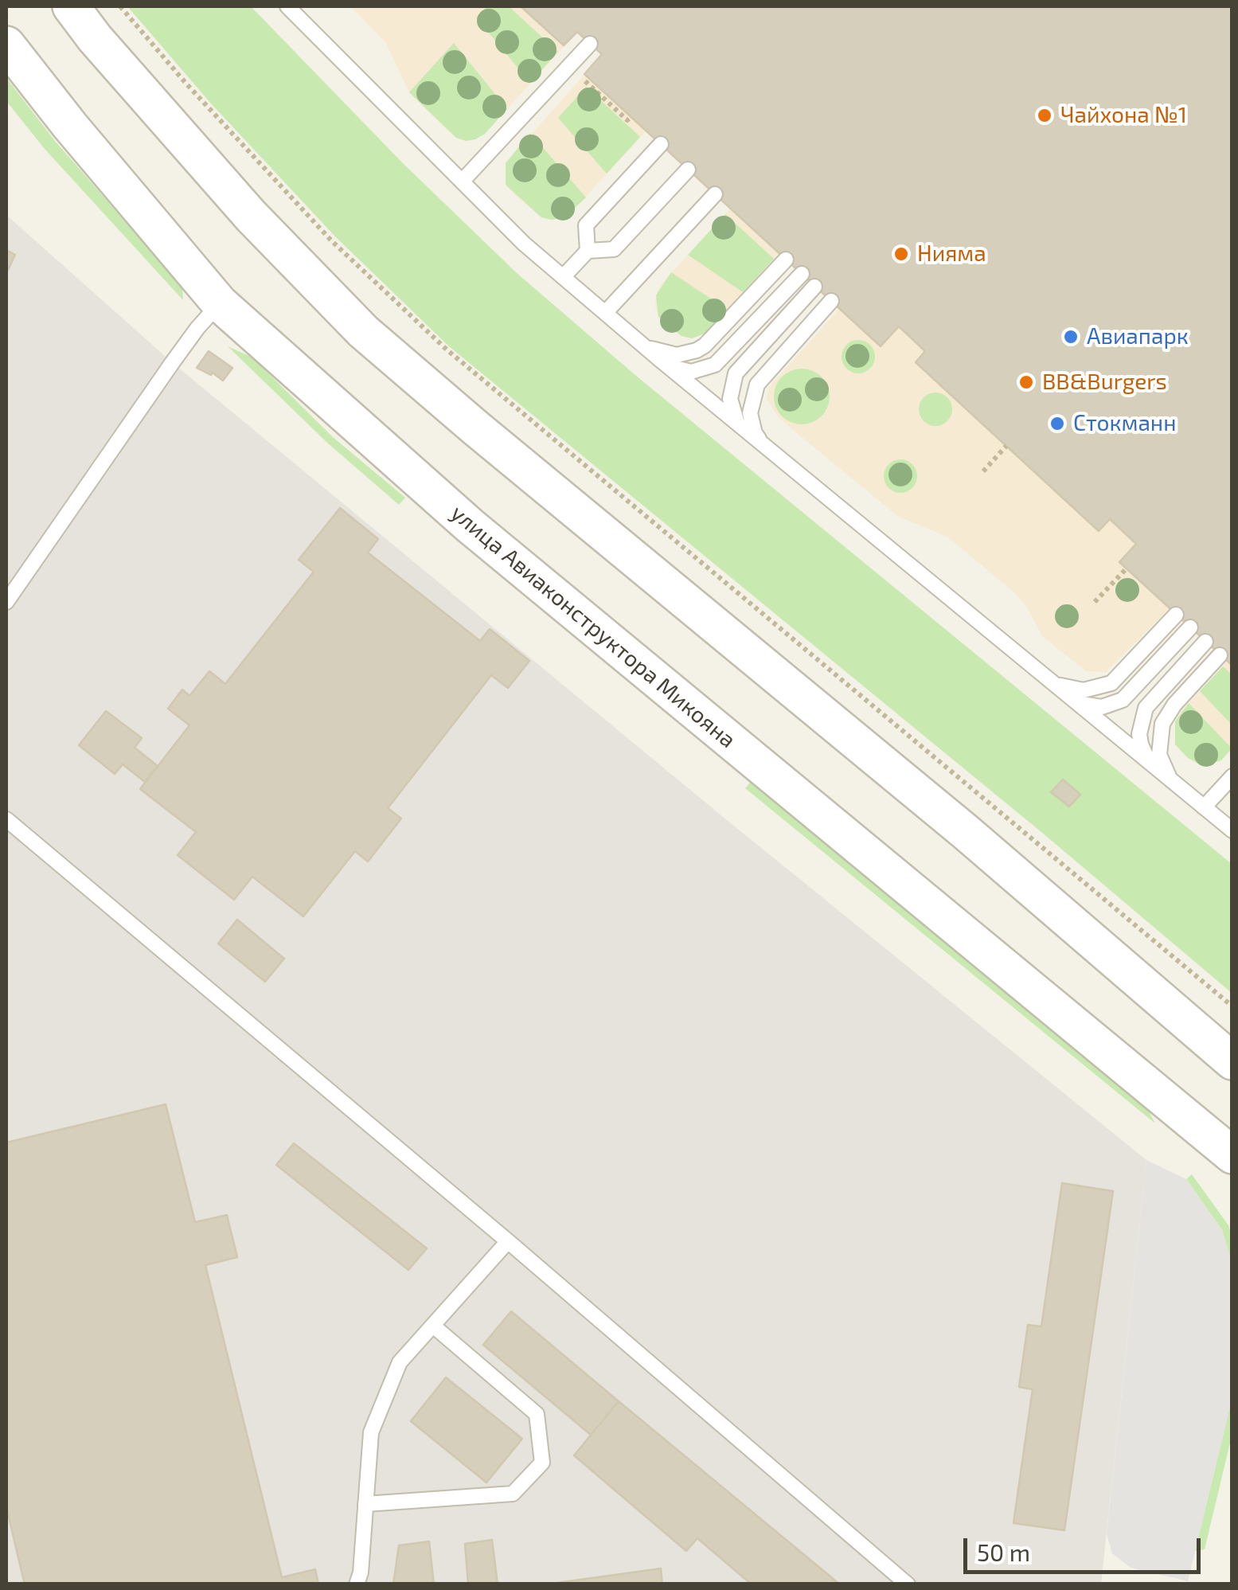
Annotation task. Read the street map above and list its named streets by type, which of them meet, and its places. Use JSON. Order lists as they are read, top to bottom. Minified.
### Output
{"streets":{"street":["улица Авиаконструктора Микояна"]},"places":["Чайхона №1","Нияма","Авиапарк","BB&Burgers","Стокманн"],"scale_bar":"50 m"}
